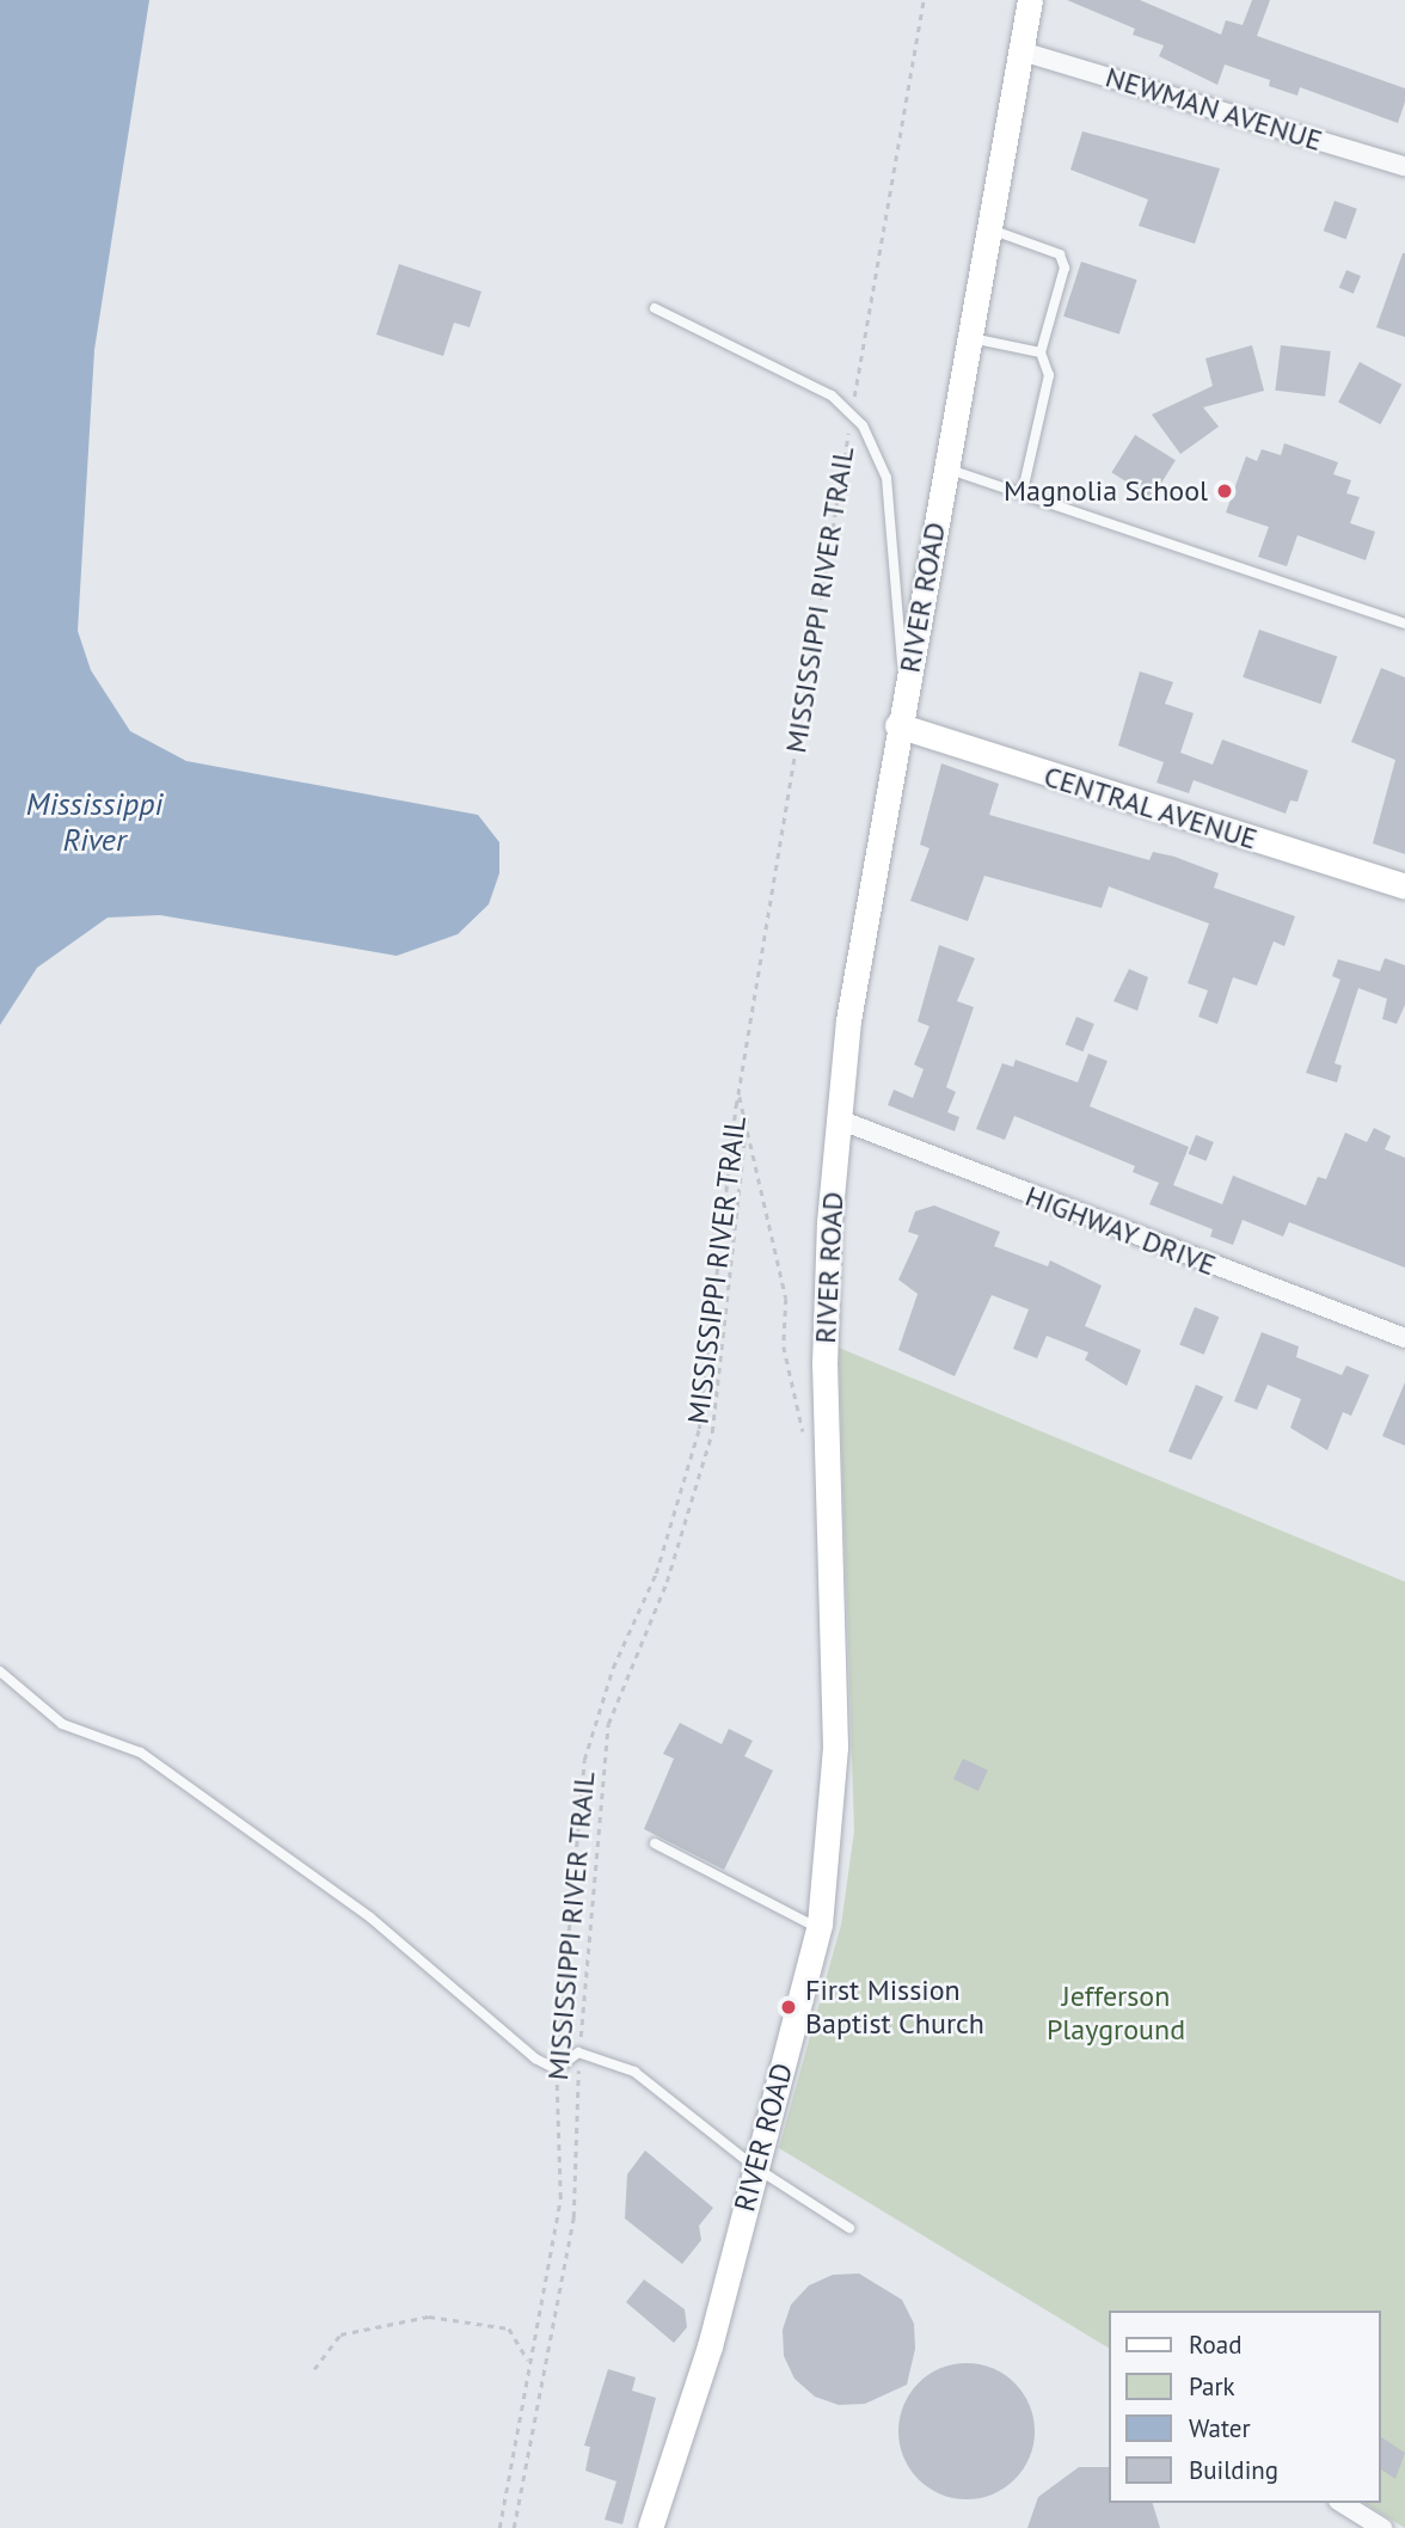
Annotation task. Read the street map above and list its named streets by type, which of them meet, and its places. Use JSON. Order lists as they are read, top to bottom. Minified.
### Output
{"streets":{"main road":["RIVER ROAD","CENTRAL AVENUE"],"street":["NEWMAN AVENUE","HIGHWAY DRIVE"],"path":["MISSISSIPPI RIVER TRAIL"]},"crossings":[["NEWMAN AVENUE","RIVER ROAD"],["RIVER ROAD","CENTRAL AVENUE"],["RIVER ROAD","HIGHWAY DRIVE"]],"water":["Mississippi River"],"parks":["Jefferson Playground"],"places":["Magnolia School","First Mission Baptist Church"],"legend":["Road","Park","Water","Building"]}
